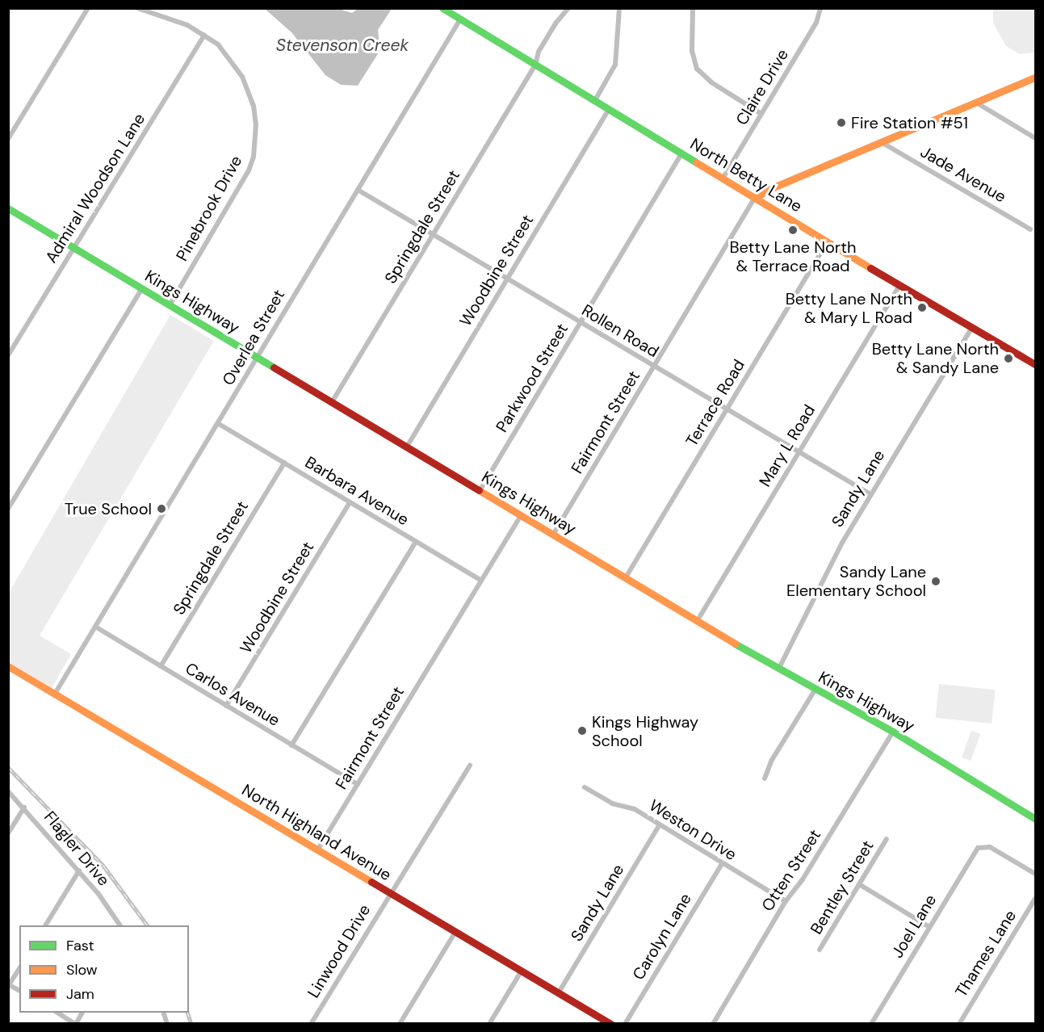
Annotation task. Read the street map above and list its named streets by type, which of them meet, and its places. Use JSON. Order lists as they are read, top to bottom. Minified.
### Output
{"streets":{"street":["Claire Drive","Jade Avenue","North Betty Lane","Admiral Woodson Lane","Pinebrook Drive","Springdale Street","Woodbine Street","Kings Highway","Rollen Road","Overlea Street","Parkwood Street","Terrace Road","Fairmont Street","Mary L Road","Sandy Lane","Barbara Avenue","Carlos Avenue","Weston Drive","North Highland Avenue","Flagler Drive","Otten Street","Bentley Street","Joel Lane","Carolyn Lane","Linwood Drive","Thames Lane"]},"crossings":[["Claire Drive","North Betty Lane"],["North Betty Lane","Springdale Street"],["North Betty Lane","Woodbine Street"],["North Betty Lane","Overlea Street"],["North Betty Lane","Parkwood Street"],["North Betty Lane","Terrace Road"],["North Betty Lane","Fairmont Street"],["North Betty Lane","Mary L Road"],["North Betty Lane","Sandy Lane"],["Admiral Woodson Lane","Pinebrook Drive"],["Admiral Woodson Lane","Kings Highway"],["Pinebrook Drive","Kings Highway"],["Springdale Street","Kings Highway"],["Springdale Street","Rollen Road"],["Springdale Street","Barbara Avenue"],["Springdale Street","Carlos Avenue"],["Woodbine Street","Kings Highway"],["Woodbine Street","Rollen Road"],["Woodbine Street","Barbara Avenue"],["Woodbine Street","Carlos Avenue"],["Kings Highway","Overlea Street"],["Kings Highway","Parkwood Street"],["Kings Highway","Terrace Road"],["Kings Highway","Fairmont Street"],["Kings Highway","Mary L Road"],["Kings Highway","Sandy Lane"],["Kings Highway","Otten Street"],["Rollen Road","Overlea Street"],["Rollen Road","Parkwood Street"],["Rollen Road","Terrace Road"],["Rollen Road","Fairmont Street"],["Rollen Road","Mary L Road"],["Rollen Road","Sandy Lane"],["Overlea Street","Barbara Avenue"],["Overlea Street","Carlos Avenue"],["Overlea Street","North Highland Avenue"],["Fairmont Street","Barbara Avenue"],["Fairmont Street","Carlos Avenue"],["Fairmont Street","North Highland Avenue"],["Sandy Lane","Weston Drive"],["Sandy Lane","North Highland Avenue"],["Weston Drive","Otten Street"],["Weston Drive","Carolyn Lane"],["North Highland Avenue","Linwood Drive"]],"water":["Stevenson Creek"],"places":["Fire Station #51","Betty Lane North & Terrace Road","Betty Lane North & Mary L Road","Betty Lane North & Sandy Lane","True School","Sandy Lane Elementary School","Kings Highway School"],"legend":["Fast","Slow","Jam"]}
